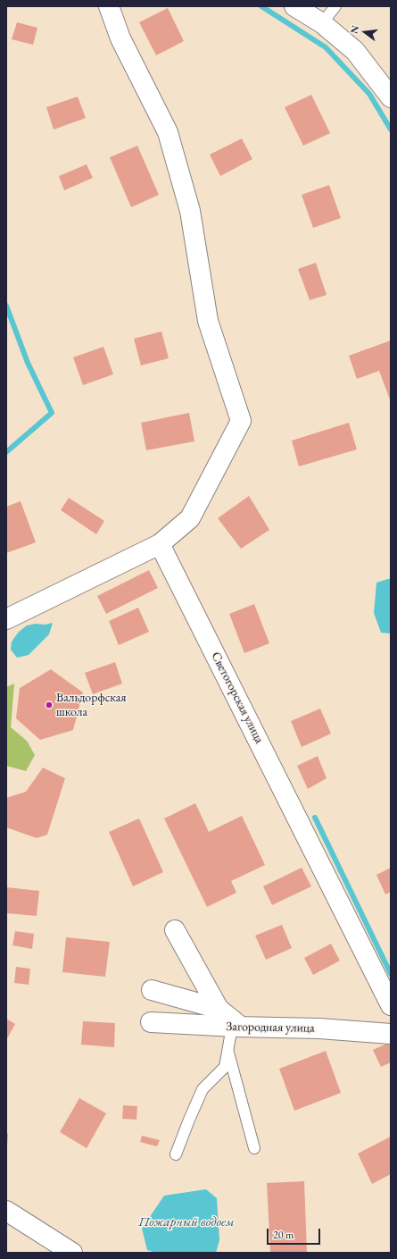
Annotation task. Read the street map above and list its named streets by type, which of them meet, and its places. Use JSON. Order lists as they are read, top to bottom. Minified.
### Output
{"streets":{"street":["Светогорская улица","Загородная улица"]},"water":["Пожарный водоем"],"places":["Вальдорфская школа"],"scale_bar":"20 m","north":"left"}
